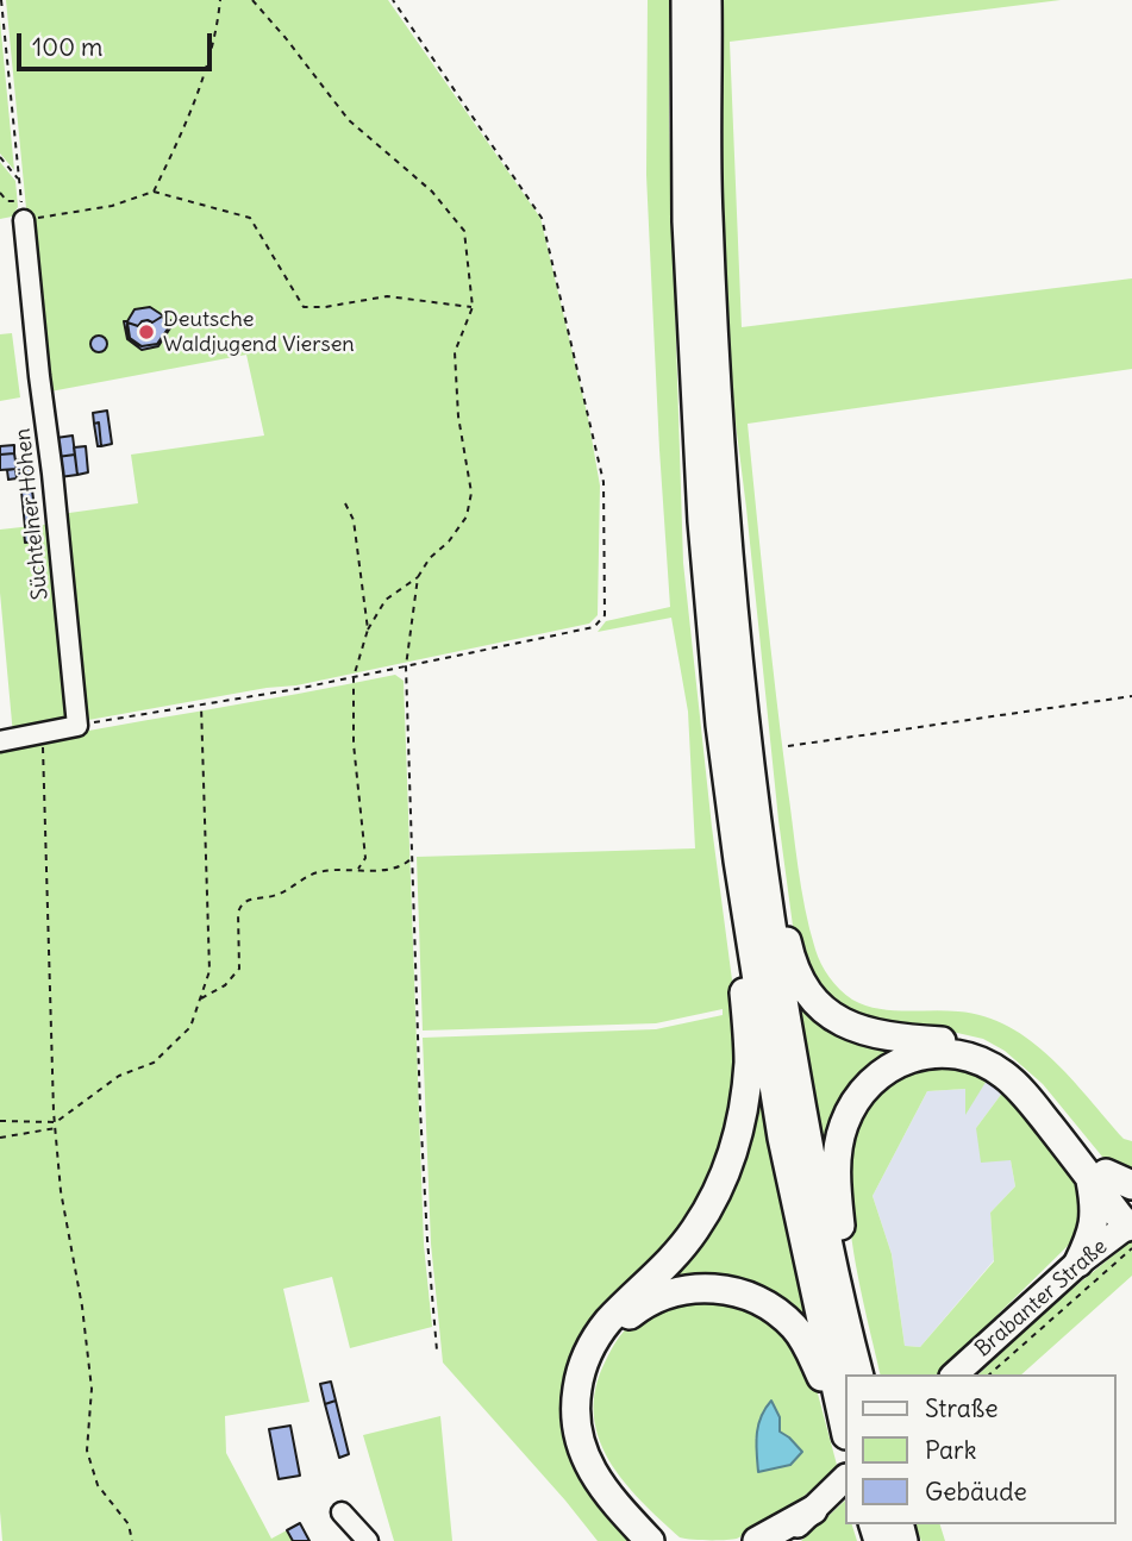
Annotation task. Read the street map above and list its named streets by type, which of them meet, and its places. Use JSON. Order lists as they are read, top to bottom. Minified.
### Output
{"streets":{"main road":["Brabanter Straße"],"street":["Süchtelner Höhen"]},"places":["Deutsche Waldjugend Viersen"],"legend":["Straße","Park","Gebäude"],"scale_bar":"100 m"}
